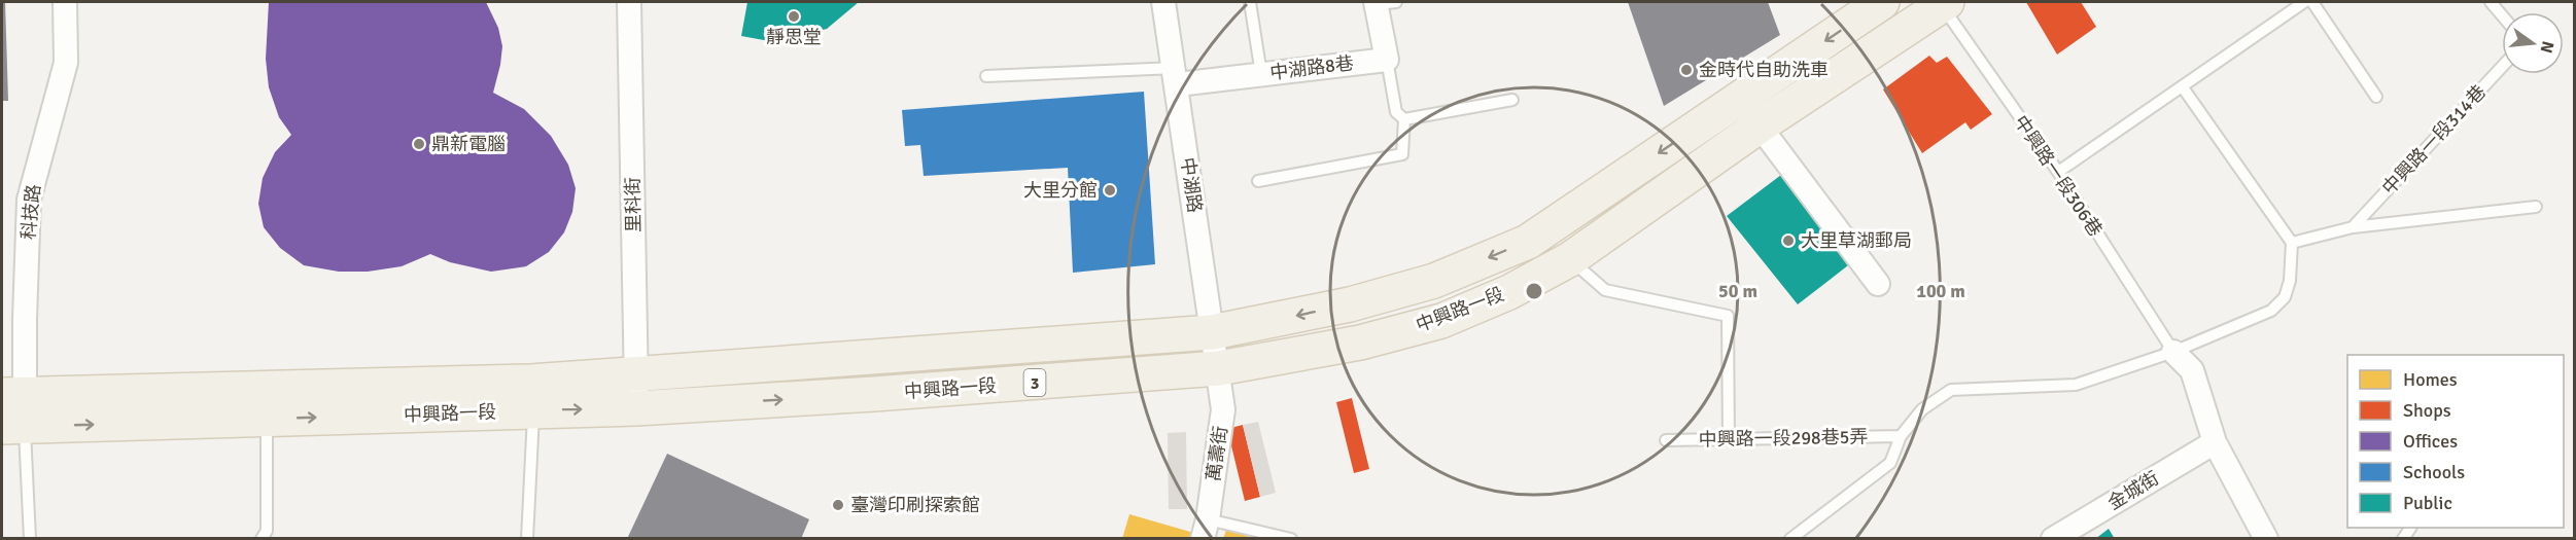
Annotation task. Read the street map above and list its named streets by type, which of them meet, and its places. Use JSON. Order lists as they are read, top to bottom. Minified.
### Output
{"streets":{"main road":["中興路一段","3"],"street":["中湖路8巷","中湖路","里科街","科技路","萬壽街","金城街"],"lane":["中興路一段314巷","中興路一段306巷","中興路一段298巷5弄"]},"crossings":[["中湖路8巷","中湖路"],["中興路一段306巷","中興路一段"],["中湖路","中興路一段"],["中湖路","萬壽街"],["里科街","中興路一段"],["科技路","中興路一段"],["中興路一段","萬壽街"]],"places":["靜思堂","金時代自助洗車","鼎新電腦","大里分館","大里草湖郵局","臺灣印刷探索館"],"legend":["Homes","Shops","Offices","Schools","Public"],"north":"right","rings":["50 m","100 m"]}
